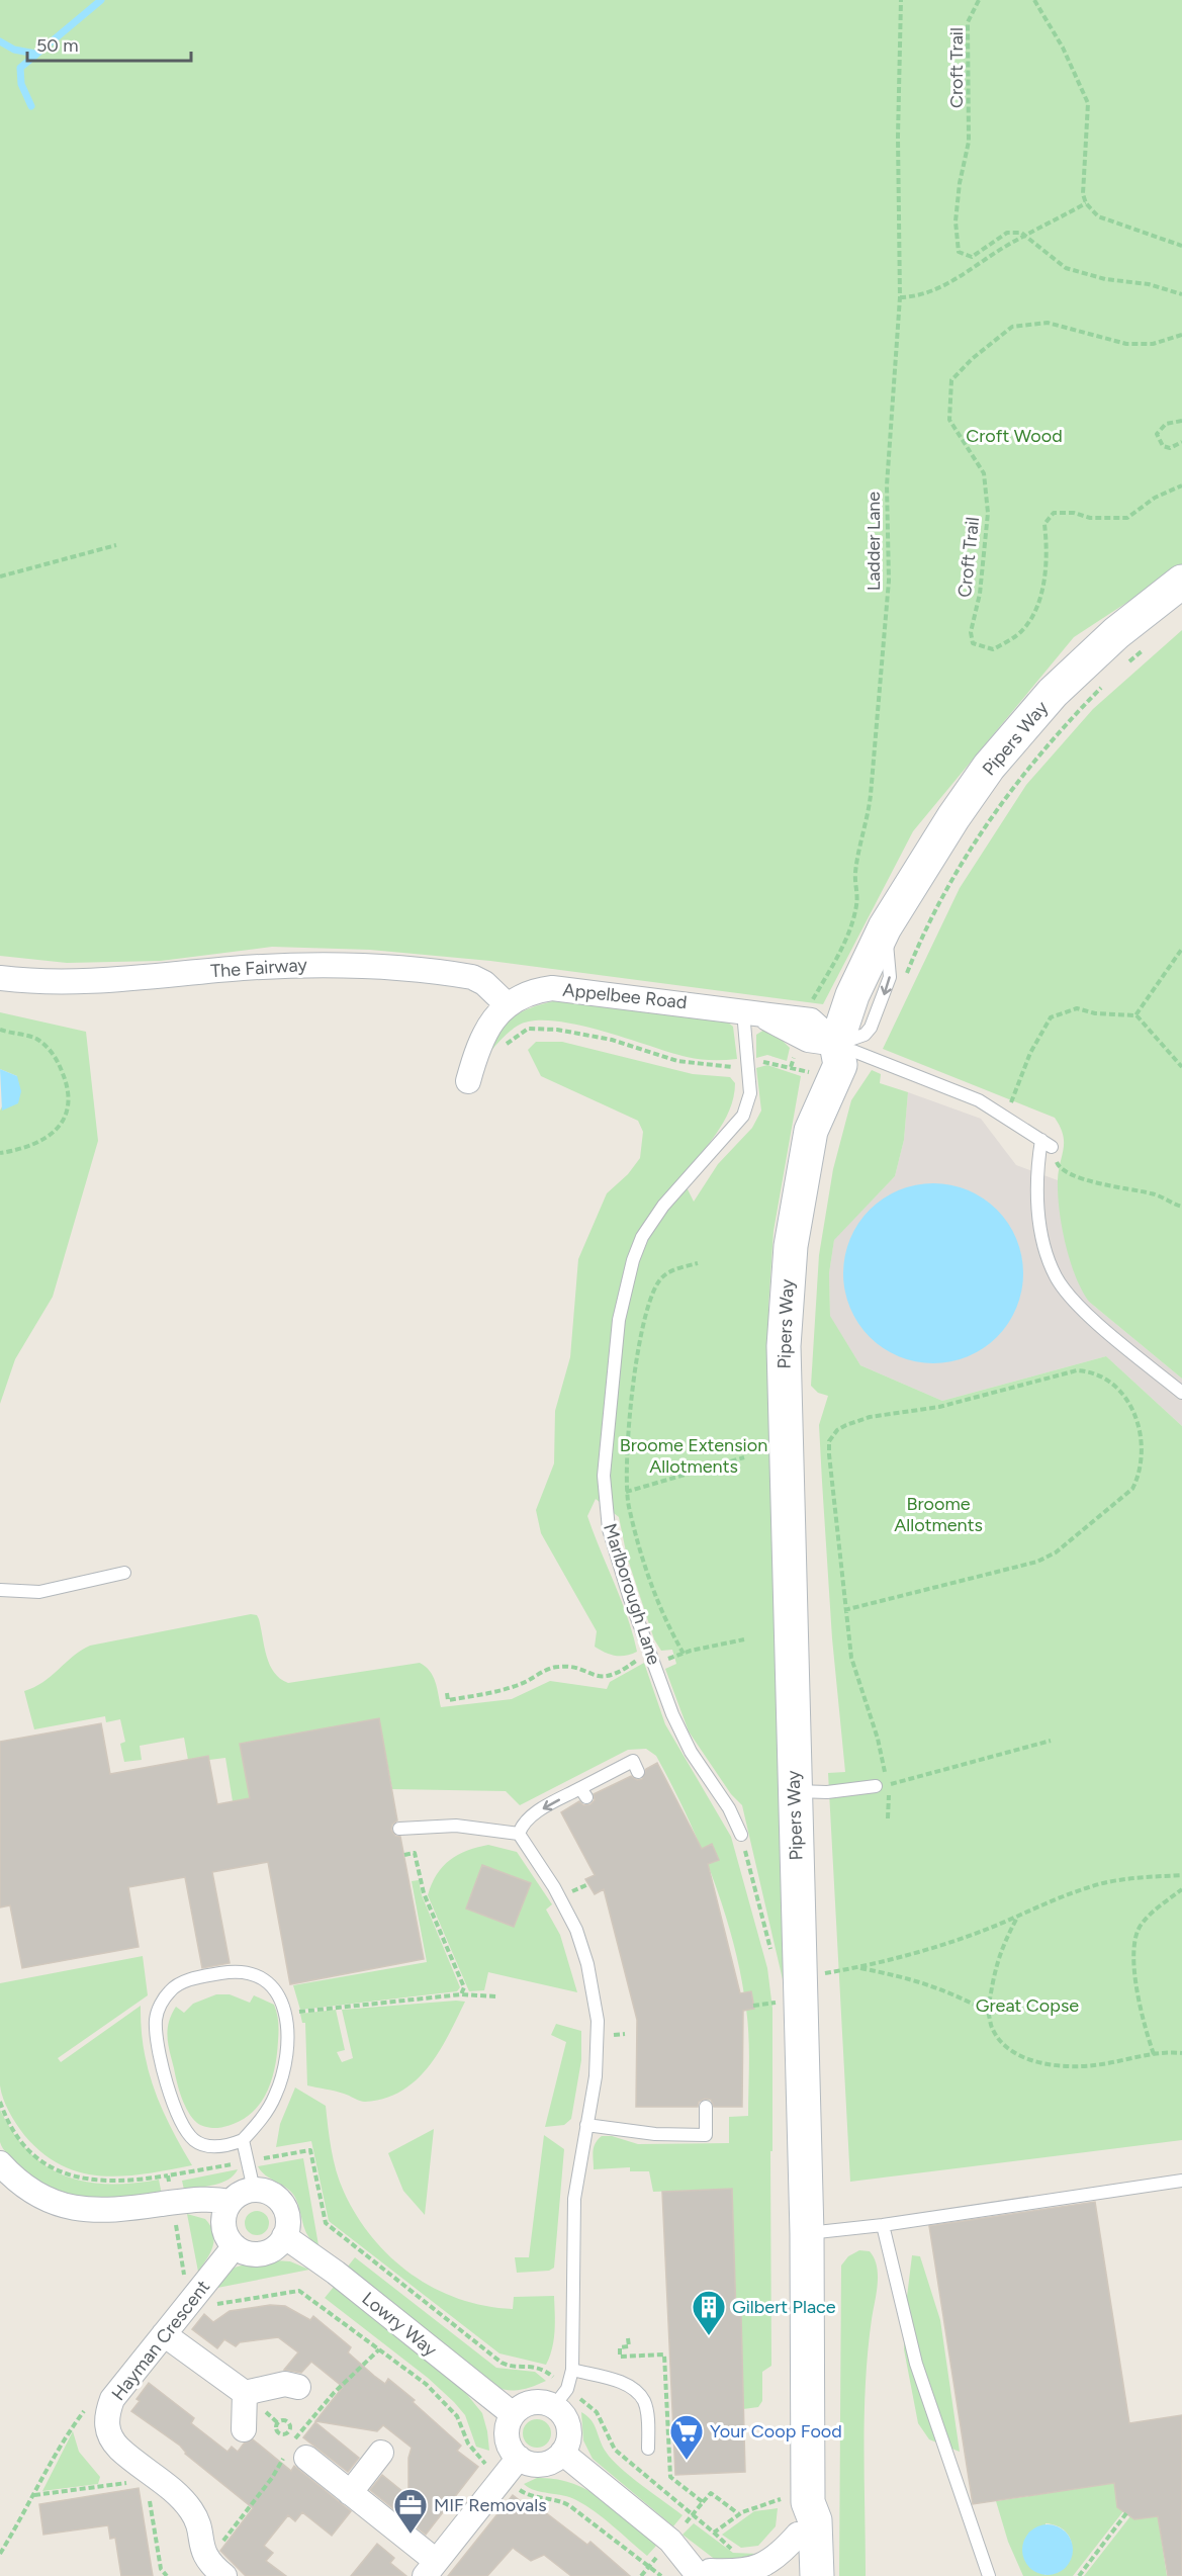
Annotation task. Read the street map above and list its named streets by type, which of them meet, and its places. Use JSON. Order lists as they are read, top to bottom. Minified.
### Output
{"streets":{"main road":["Pipers Way"],"street":["The Fairway","Appelbee Road","Lowry Way","Hayman Crescent"],"lane":["Marlborough Lane"],"path":["Croft Trail","Ladder Lane"]},"crossings":[["Ladder Lane","Pipers Way"],["Ladder Lane","Appelbee Road"],["Pipers Way","Appelbee Road"],["The Fairway","Appelbee Road"],["Appelbee Road","Marlborough Lane"],["Lowry Way","Hayman Crescent"]],"parks":["Croft Wood","Broome Extension Allotments","Broome Allotments","Great Copse"],"places":{"building":["Gilbert Place"],"supermarket":["Your Coop Food"],"office":["MIF Removals"]},"scale_bar":"50 m"}
